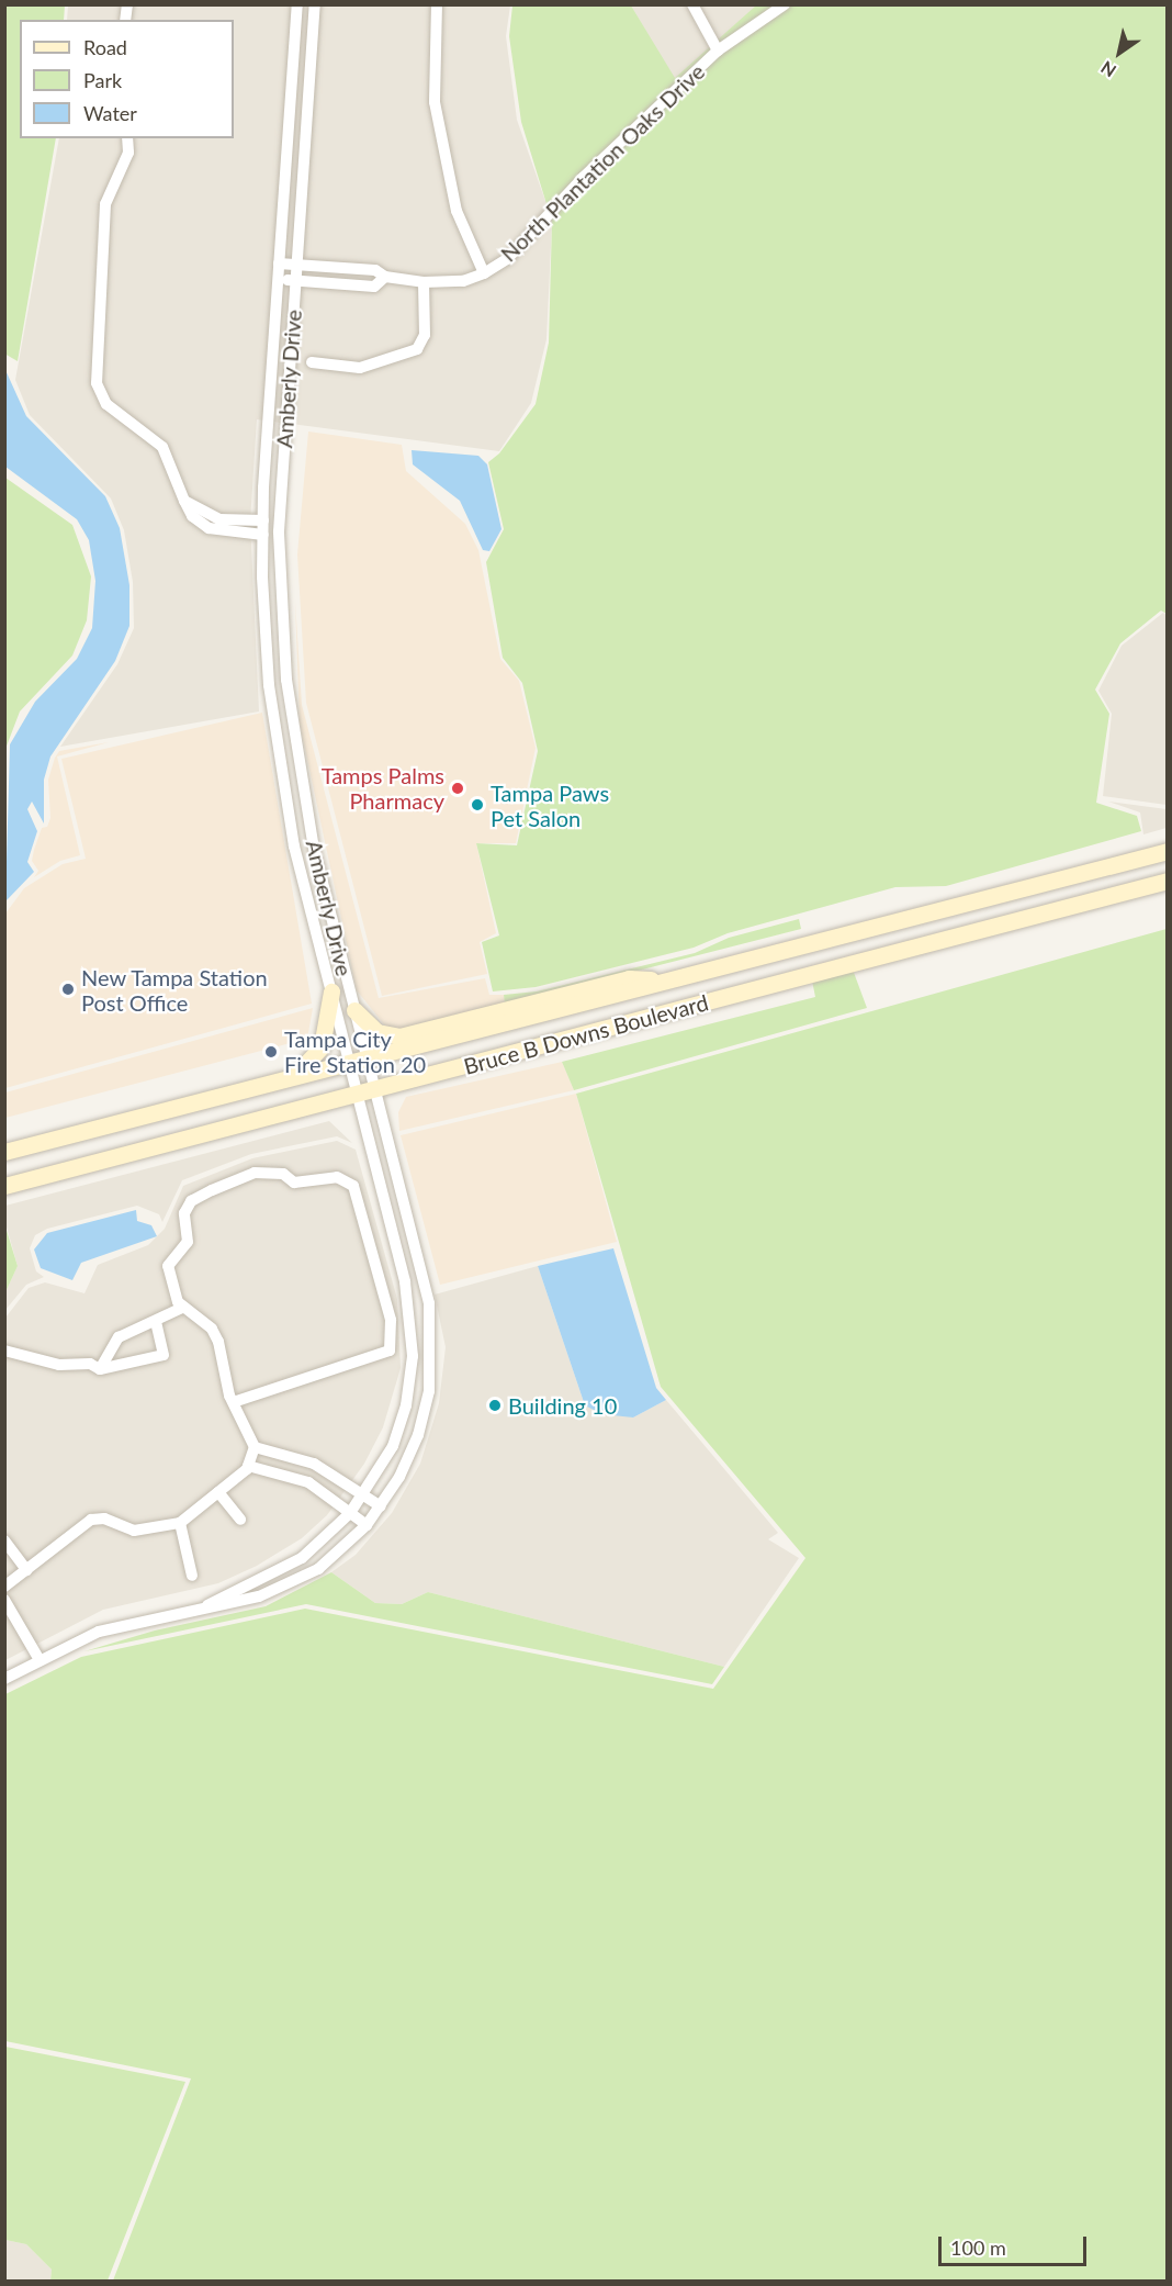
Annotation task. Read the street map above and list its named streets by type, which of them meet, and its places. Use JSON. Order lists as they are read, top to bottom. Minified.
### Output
{"streets":{"main road":["Bruce B Downs Boulevard"],"street":["North Plantation Oaks Drive","Amberly Drive"]},"crossings":[["Amberly Drive","Bruce B Downs Boulevard"]],"places":["Tamps Palms Pharmacy","Tampa Paws Pet Salon","New Tampa Station Post Office","Tampa City Fire Station 20","Building 10"],"legend":["Road","Park","Water"],"scale_bar":"100 m","north":"bottom left"}
